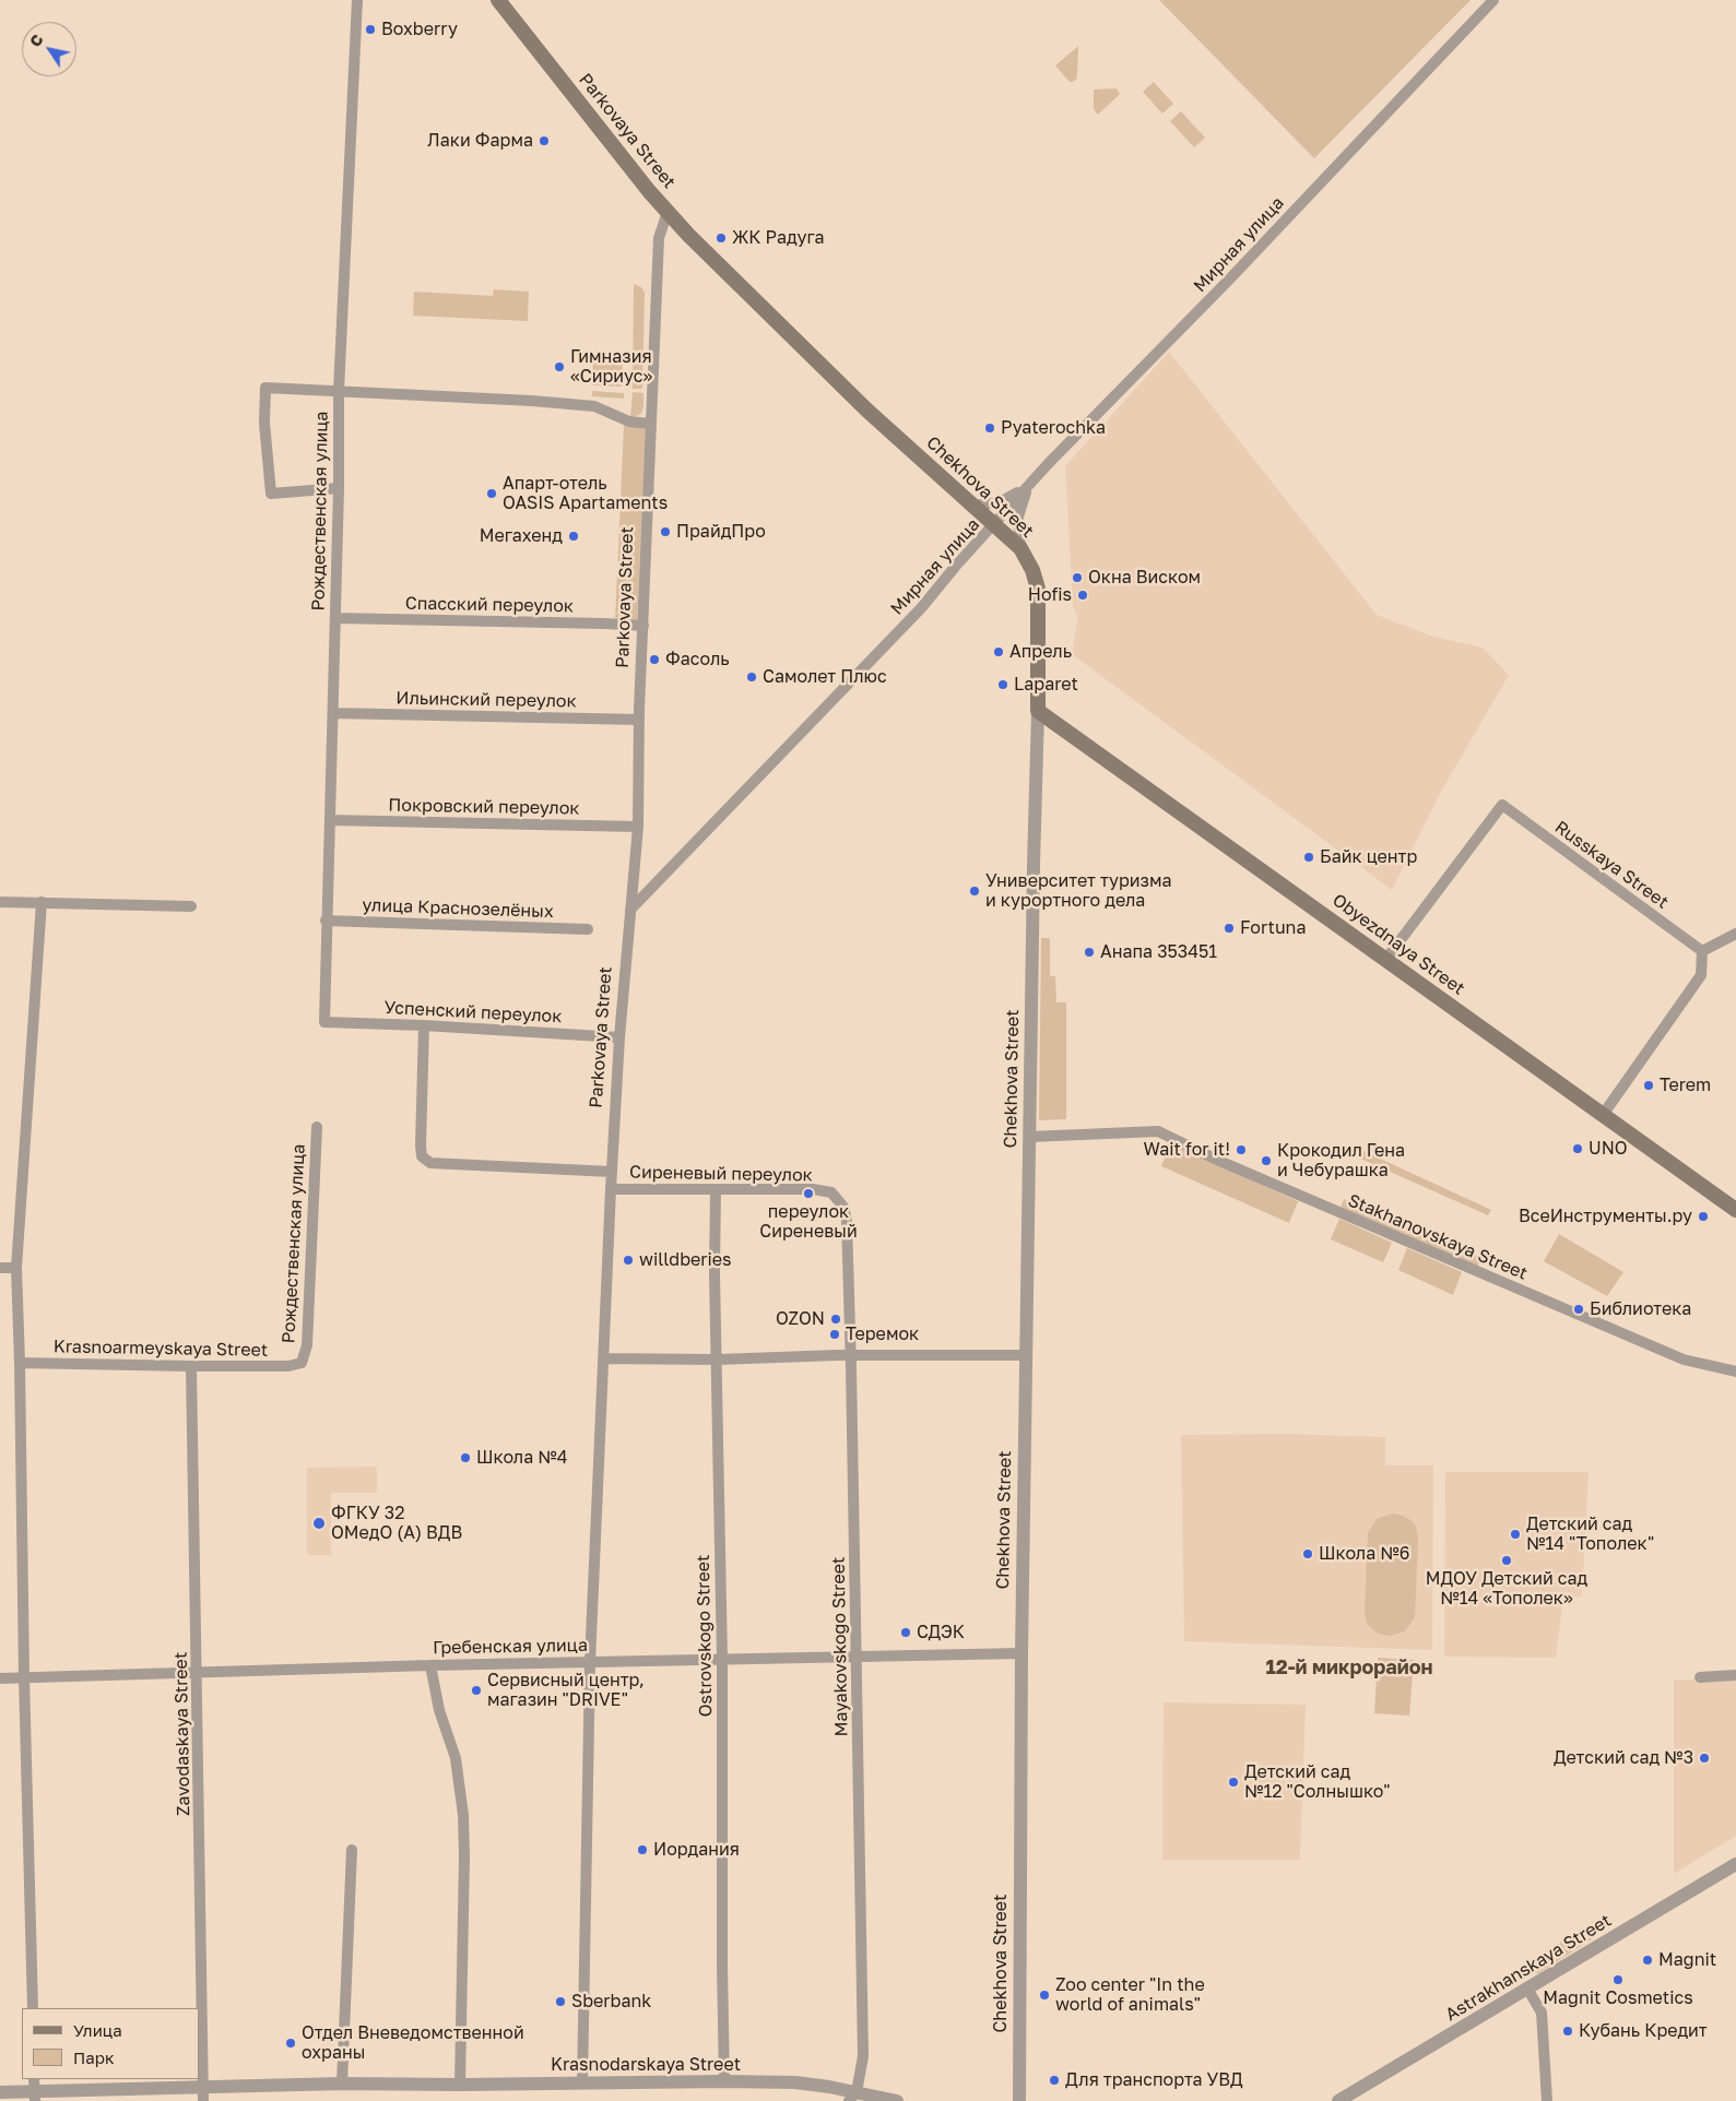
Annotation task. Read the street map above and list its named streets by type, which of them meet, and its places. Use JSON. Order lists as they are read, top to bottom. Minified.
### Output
{"streets":{"main road":["Parkovaya Street","Chekhova Street","Obyezdnaya Street"],"street":["Мирная улица","Рождественская улица","Спасский переулок","Ильинский переулок","Покровский переулок","Russkaya Street","улица Краснозелёных","Успенский переулок","Сиреневый переулок","Stakhanovskaya Street","Krasnoarmeyskaya Street","Ostrovskogo Street","Гребенская улица","Mayakovskogo Street","Zavodaskaya Street","Astrakhanskaya Street","Krasnodarskaya Street"]},"crossings":[["Parkovaya Street","Мирная улица"],["Parkovaya Street","Chekhova Street"],["Parkovaya Street","Спасский переулок"],["Parkovaya Street","Ильинский переулок"],["Parkovaya Street","Покровский переулок"],["Parkovaya Street","Успенский переулок"],["Parkovaya Street","Сиреневый переулок"],["Parkovaya Street","Гребенская улица"],["Parkovaya Street","Krasnodarskaya Street"],["Мирная улица","Chekhova Street"],["Chekhova Street","Obyezdnaya Street"],["Chekhova Street","Stakhanovskaya Street"],["Chekhova Street","Гребенская улица"],["Рождественская улица","Спасский переулок"],["Рождественская улица","Ильинский переулок"],["Рождественская улица","Покровский переулок"],["Рождественская улица","улица Краснозелёных"],["Рождественская улица","Успенский переулок"],["Рождественская улица","Krasnoarmeyskaya Street"],["Russkaya Street","Obyezdnaya Street"],["Успенский переулок","Сиреневый переулок"],["Сиреневый переулок","Ostrovskogo Street"],["Сиреневый переулок","Mayakovskogo Street"],["Krasnoarmeyskaya Street","Zavodaskaya Street"],["Ostrovskogo Street","Гребенская улица"],["Ostrovskogo Street","Krasnodarskaya Street"],["Гребенская улица","Mayakovskogo Street"],["Гребенская улица","Zavodaskaya Street"],["Mayakovskogo Street","Krasnodarskaya Street"],["Zavodaskaya Street","Krasnodarskaya Street"]],"districts":["12-й микрорайон"],"places":["Boxberry","Лаки Фарма","ЖК Радуга","Гимназия «Сириус»","Pyaterochka","Апарт-отель OASIS Apartaments","ПрайдПро","Мегахенд","Окна Виском","Hofis","Апрель","Фасоль","Самолет Плюс","Laparet","Байк центр","Университет туризма и курортного дела","Fortuna","Анапа 353451","Terem","UNO","Wait for it!","Крокодил Гена и Чебурашка","переулок Сиреневый","ВсеИнструменты.ру","willdberies","Библиотека","OZON","Теремок","Школа №4","ФГКУ 32 ОМедО (А) ВДВ","Детский сад №14 \"Тополек\"","Школа №6","МДОУ Детский сад №14 «Тополек»","СДЭК","Сервисный центр, магазин \"DRIVE\"","Детский сад №3","Детский сад №12 \"Солнышко\"","Иордания","Magnit","Magnit Cosmetics","Zoo center \"In the world of animals\"","Sberbank","Кубань Кредит","Отдел Вневедомственной охраны","Для транспорта УВД"],"legend":["Улица","Парк"],"north":"top left"}
